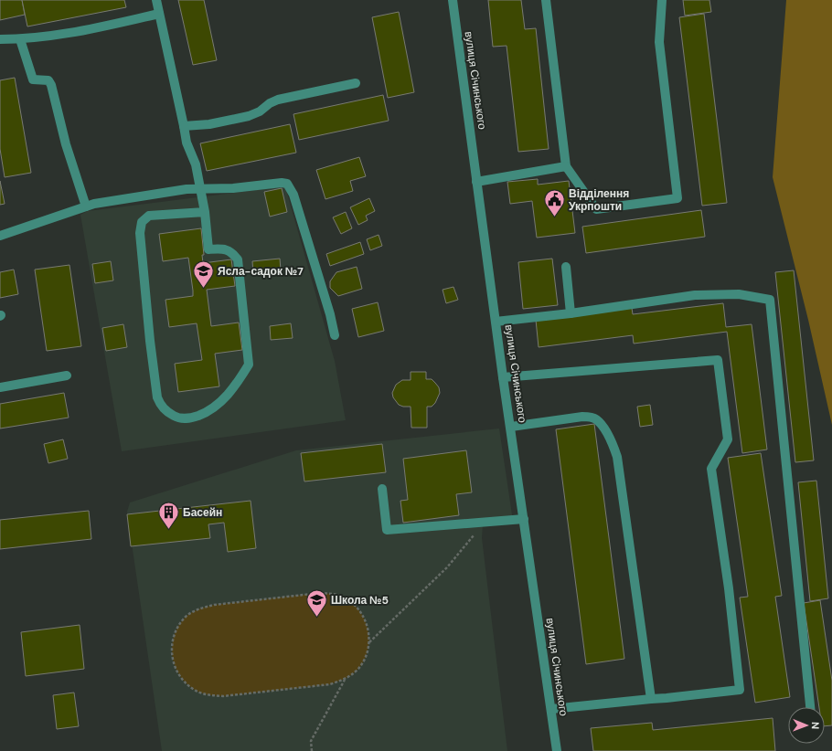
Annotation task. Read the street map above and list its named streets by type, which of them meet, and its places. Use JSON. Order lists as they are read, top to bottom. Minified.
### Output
{"streets":{"street":["вулиця Січинського"]},"places":{"public building":["Відділення Укрпошти"],"school or university":["Ясла-садок №7","Школа №5"],"building":["Басейн"]},"north":"right"}
